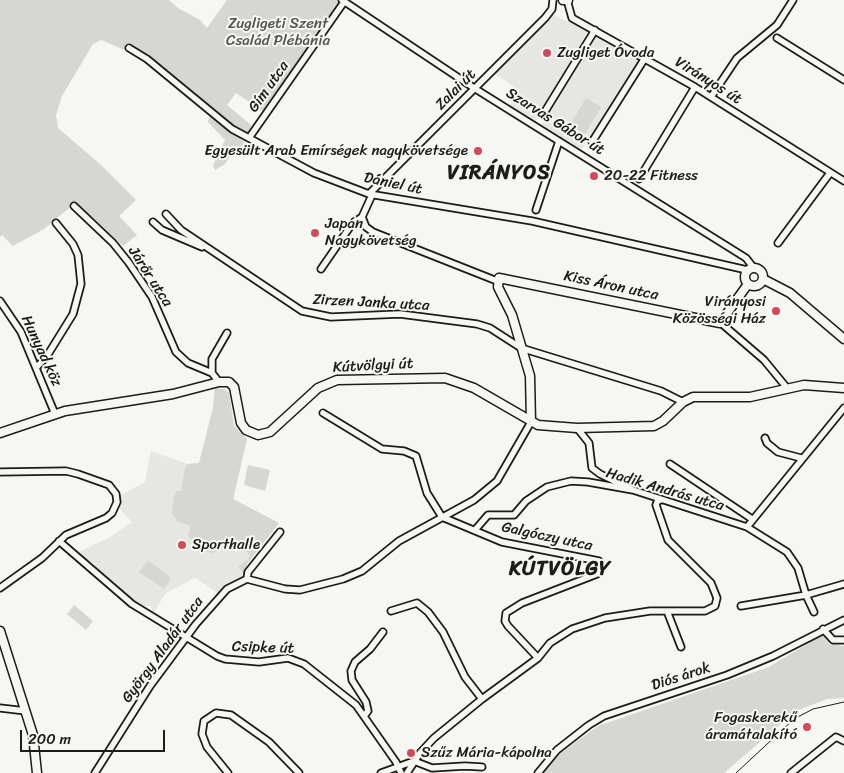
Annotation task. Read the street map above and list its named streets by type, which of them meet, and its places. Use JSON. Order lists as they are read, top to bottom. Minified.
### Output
{"streets":{"street":["Virányos út","Gím utca","Zalai út","Szarvas Gábor út","Dániel út","Járőr utca","Kiss Áron utca","Zirzen Janka utca","Hunyad köz","Kútvölgyi út","Hadik András utca","Galgóczy utca","Csipke út","György Aladár utca","Diós árok"]},"crossings":[["Gím utca","Szarvas Gábor út"],["Gím utca","Dániel út"],["Zalai út","Szarvas Gábor út"],["Zalai út","Dániel út"],["Szarvas Gábor út","Dániel út"],["Járőr utca","Kútvölgyi út"],["Zirzen Janka utca","Kútvölgyi út"],["Hadik András utca","Galgóczy utca"],["Csipke út","György Aladár utca"]],"districts":["VIRÁNYOS","KÚTVÖLGY"],"parks":["Zugligeti Szent Család Plébánia"],"places":["Zugliget Óvoda","Egyesült Arab Emírségek nagykövetsége","20-22 Fitness","Japán Nagykövetség","Virányosi Közösségi Ház","Sporthalle","Fogaskerekű áramátalakító","Szűz Mária-kápolna"],"scale_bar":"200 m"}
